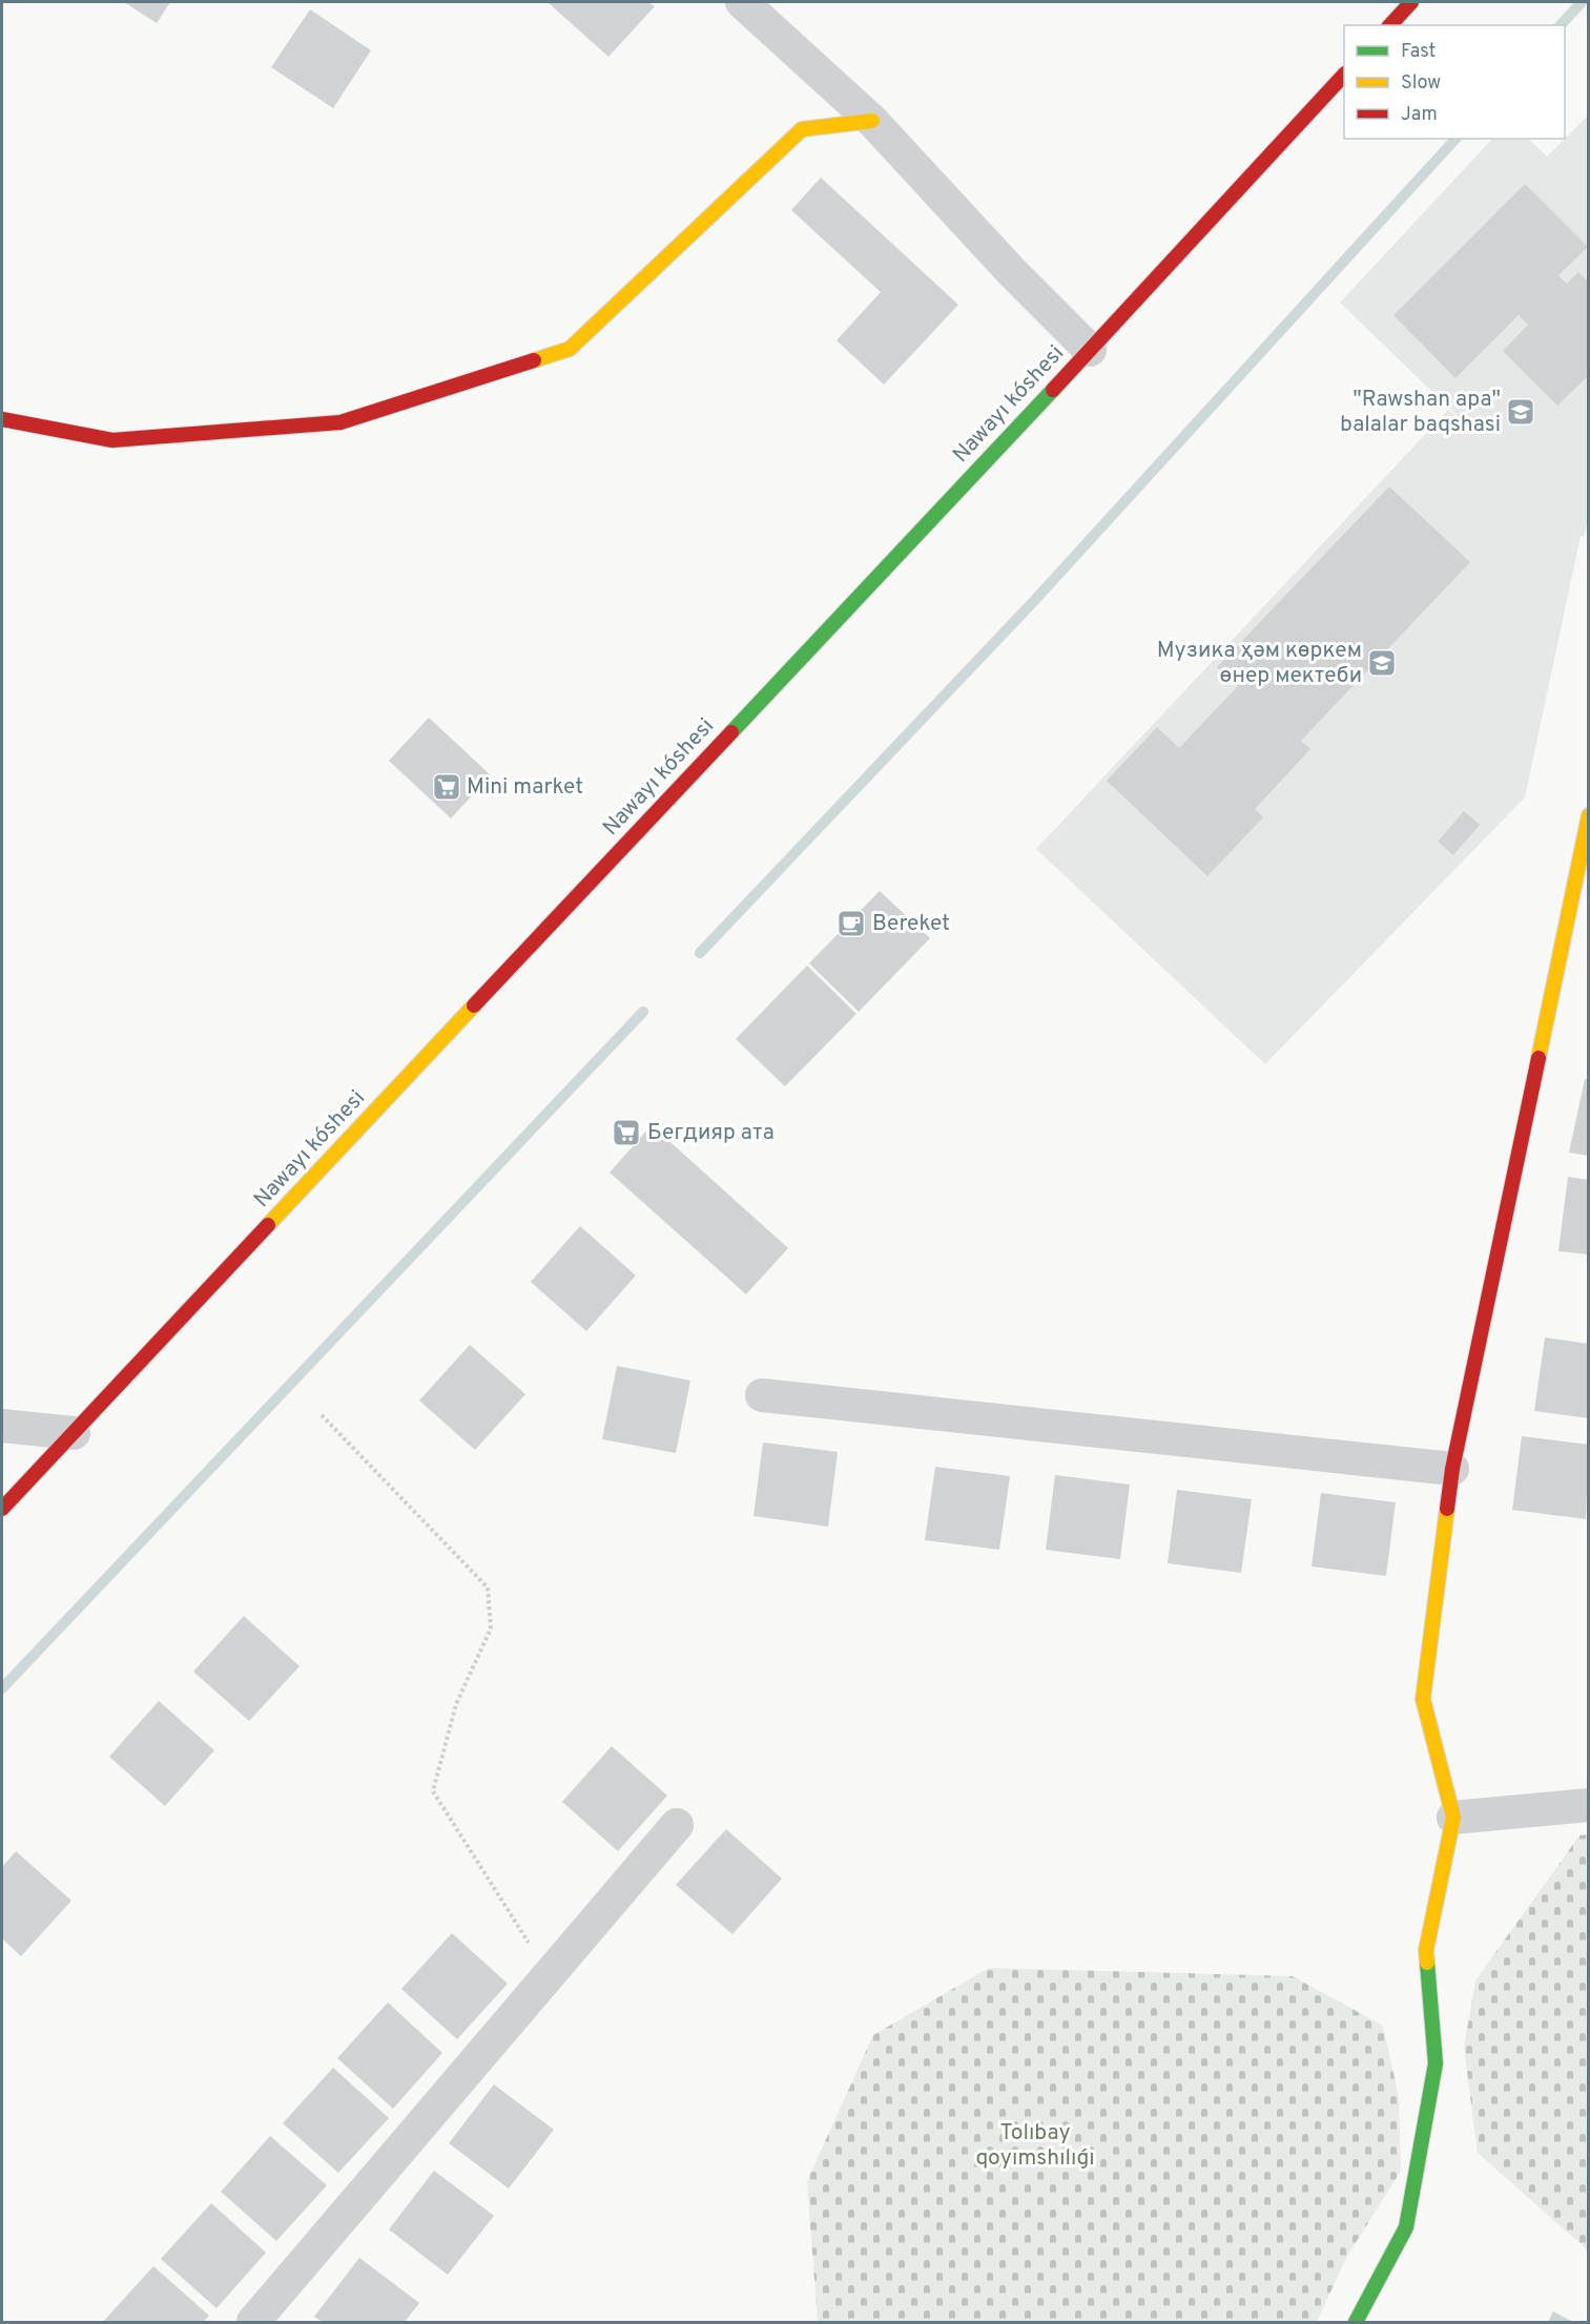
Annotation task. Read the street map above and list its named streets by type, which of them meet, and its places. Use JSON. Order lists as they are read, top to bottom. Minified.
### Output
{"streets":{"street":["Nawayı kóshesi"]},"parks":["Tolıbay qoyımshılıǵı"],"places":{"school or university":["\"Rawshan apa\" balalar baqshasi","Музика ҳәм көркем өнер мектеби"],"supermarket":["Mini market","Бегдияр ата"],"cafe":["Bereket"]},"legend":["Fast","Slow","Jam"]}
